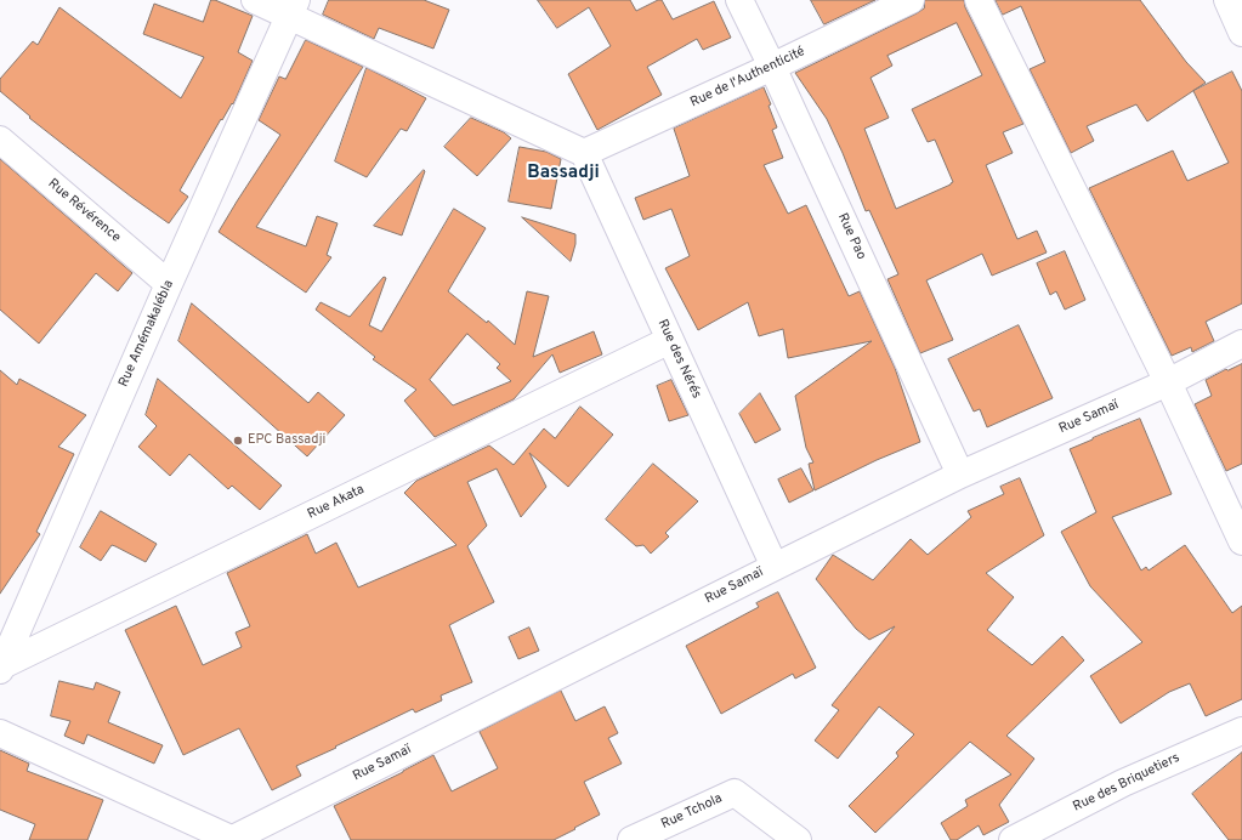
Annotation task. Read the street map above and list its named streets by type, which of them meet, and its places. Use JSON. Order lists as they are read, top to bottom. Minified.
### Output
{"streets":{"street":["Rue de l'Authenticité","Rue Révérence","Rue Pao","Rue Amémakalébla","Rue des Nérés","Rue Samaï","Rue Akata","Rue des Briquetiers","Rue Tchola"]},"crossings":[["Rue de l'Authenticité","Rue Pao"],["Rue de l'Authenticité","Rue des Nérés"],["Rue Révérence","Rue Amémakalébla"],["Rue Pao","Rue Samaï"],["Rue Amémakalébla","Rue Akata"],["Rue des Nérés","Rue Samaï"],["Rue des Nérés","Rue Akata"]],"districts":["Bassadji"],"places":["EPC Bassadji"]}
